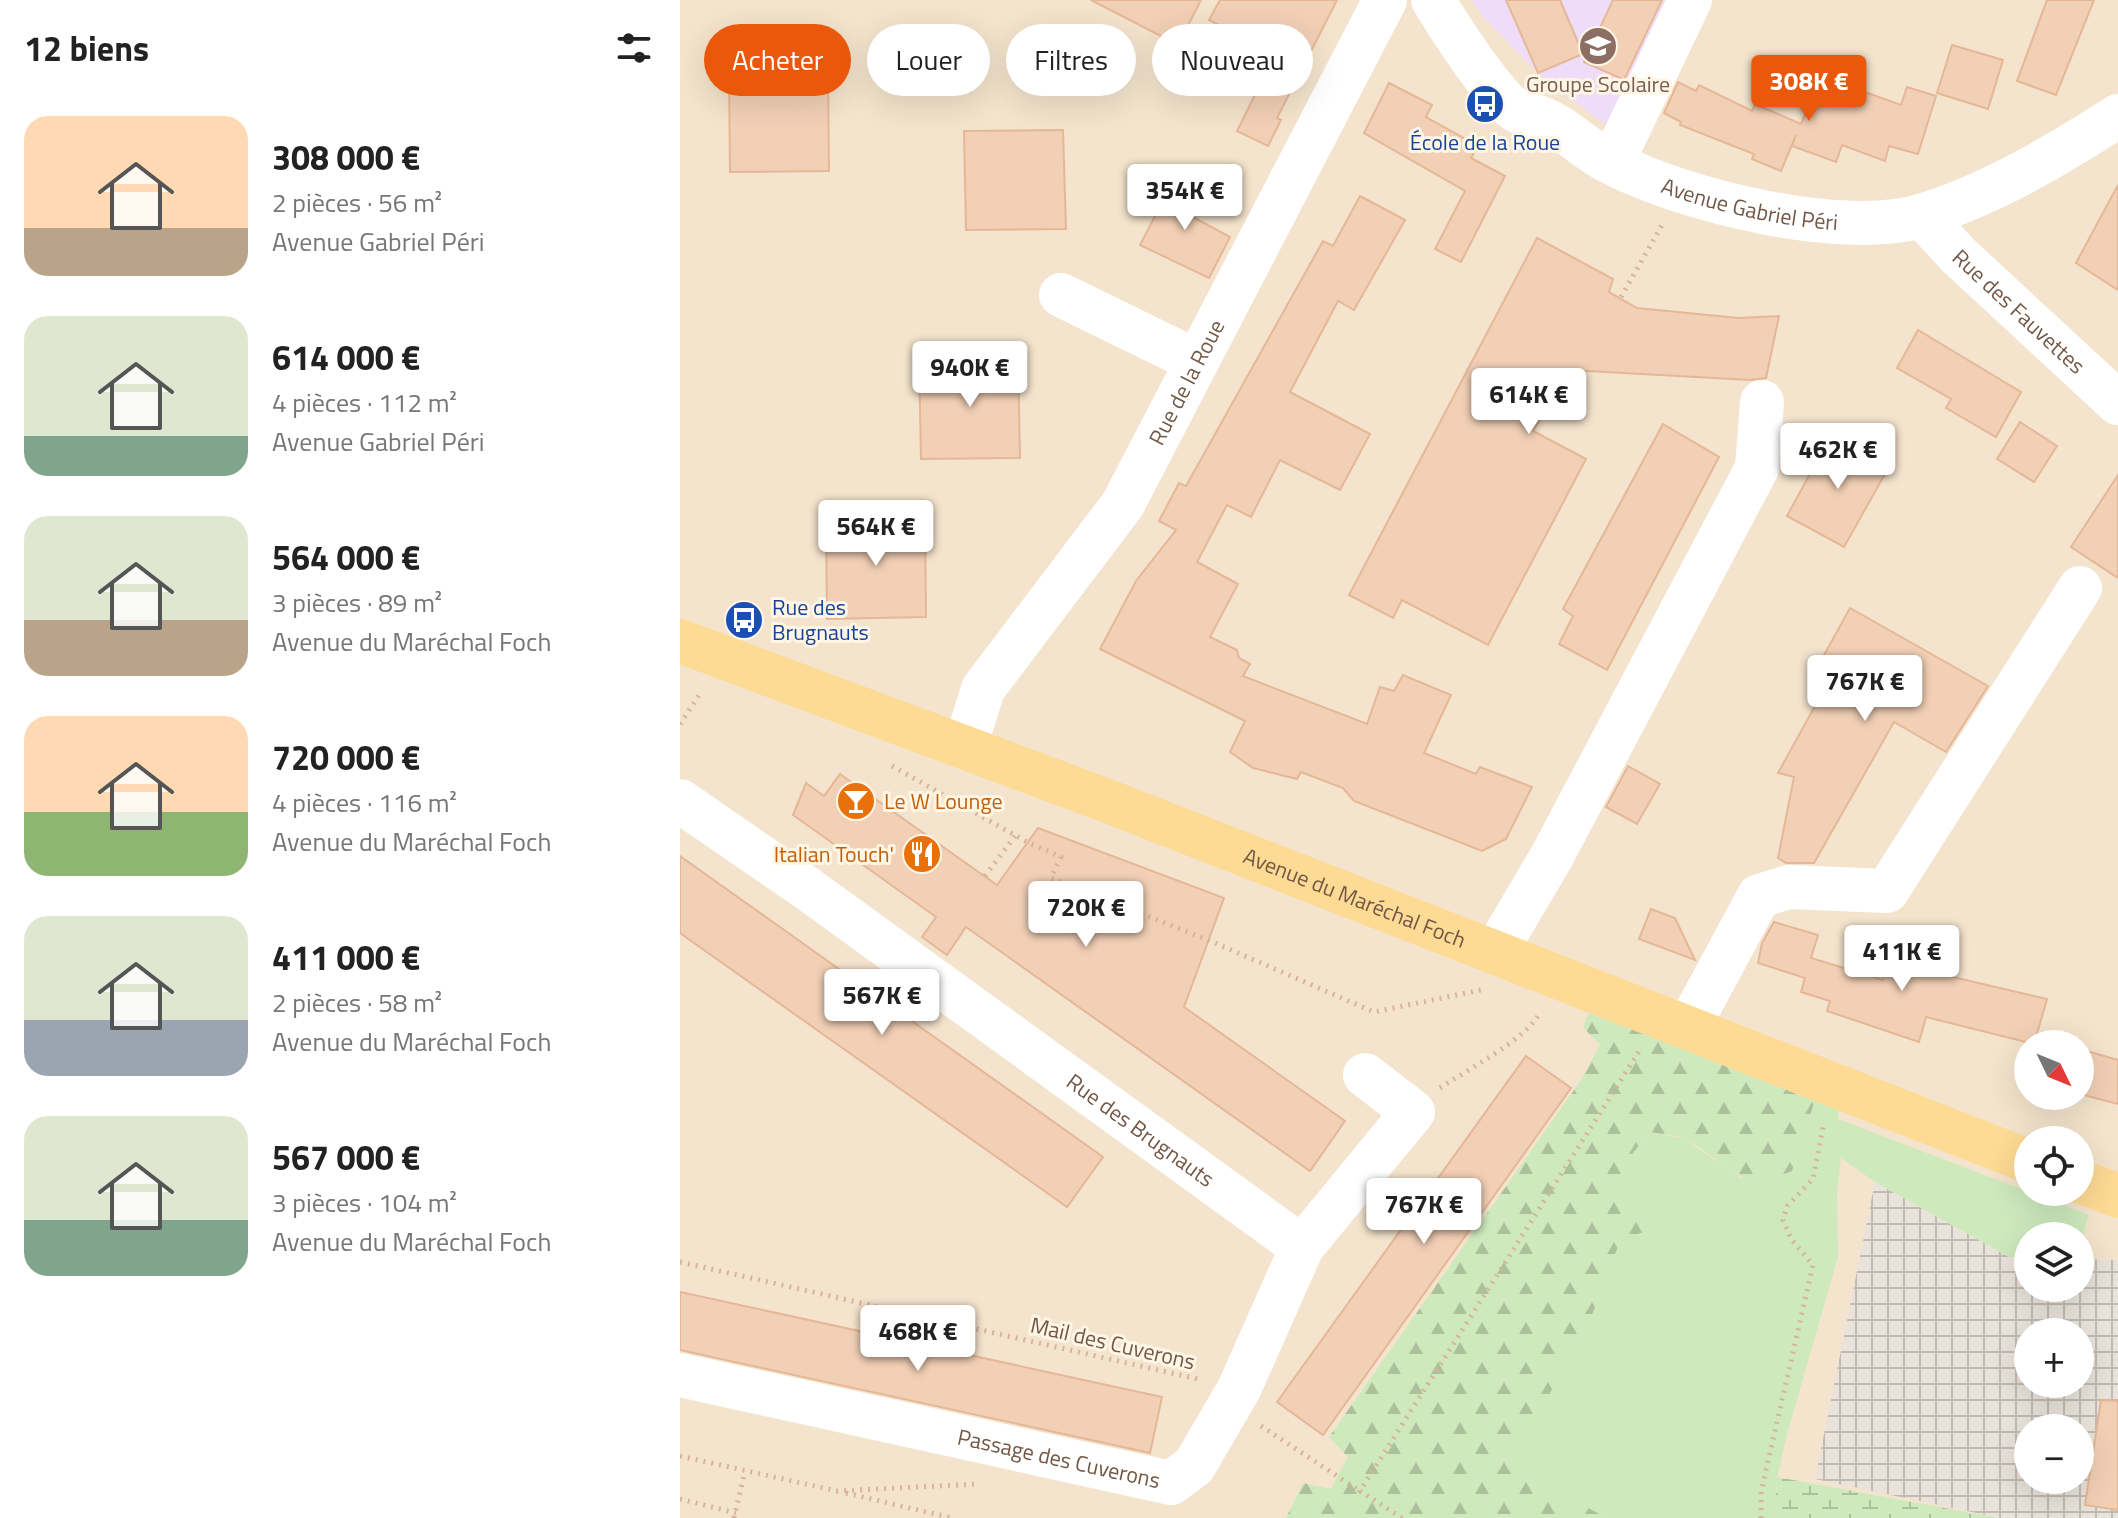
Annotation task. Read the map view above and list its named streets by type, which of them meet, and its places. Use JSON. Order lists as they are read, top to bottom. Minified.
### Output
{"streets":{"main road":["Avenue du Maréchal Foch"],"street":["Avenue Gabriel Péri","Rue des Fauvettes","Rue de la Roue","Rue des Brugnauts","Passage des Cuverons"],"path":["Mail des Cuverons"]},"crossings":[["Avenue Gabriel Péri","Rue des Fauvettes"],["Rue de la Roue","Avenue du Maréchal Foch"],["Rue des Brugnauts","Passage des Cuverons"],["Mail des Cuverons","Passage des Cuverons"]],"places":{"school or university":["Groupe Scolaire"],"bus stop":["École de la Roue","Rue des Brugnauts"],"bar":["Le W Lounge"],"restaurant":["Italian Touch'"]},"north":"bottom right","page":{"heading":"12 biens","chip":["Acheter","Louer","Filtres","Nouveau"],"price":["308K €","354K €","940K €","614K €","462K €","564K €","767K €","720K €","411K €","567K €","767K €","468K €"],"list":[{"name":"308 000 €","note":"2 pièces · 56 m² · Avenue Gabriel Péri"},{"name":"614 000 €","note":"4 pièces · 112 m² · Avenue Gabriel Péri"},{"name":"564 000 €","note":"3 pièces · 89 m² · Avenue du Maréchal Foch"},{"name":"720 000 €","note":"4 pièces · 116 m² · Avenue du Maréchal Foch"},{"name":"411 000 €","note":"2 pièces · 58 m² · Avenue du Maréchal Foch"},{"name":"567 000 €","note":"3 pièces · 104 m² · Avenue du Maréchal Foch"}],"map_buttons":["+","−"]}}
